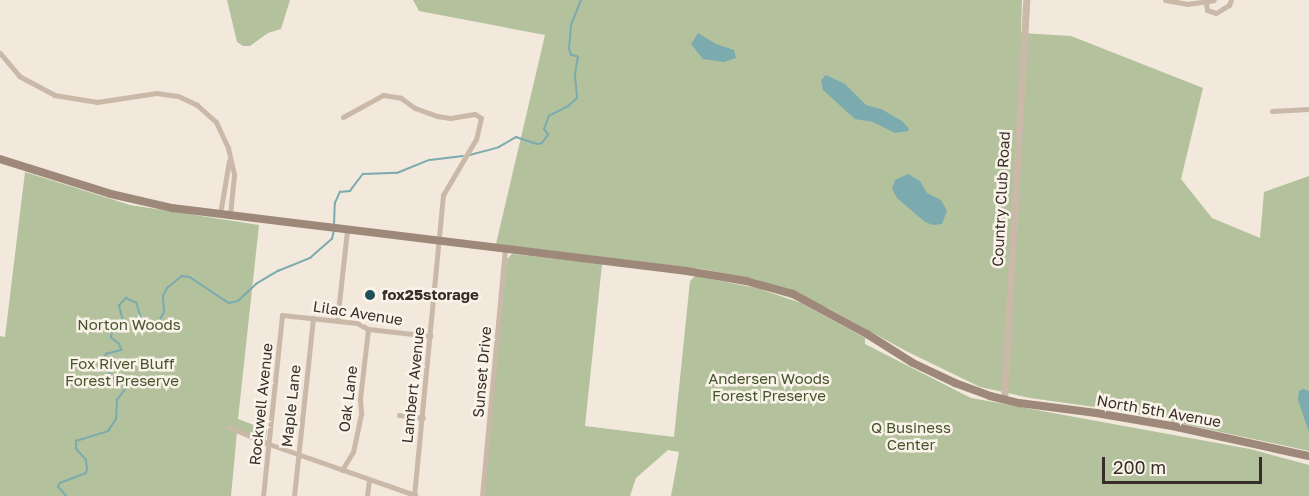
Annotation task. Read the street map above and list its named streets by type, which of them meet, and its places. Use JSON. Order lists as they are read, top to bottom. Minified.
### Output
{"streets":{"main road":["North 5th Avenue"],"street":["Country Club Road","Lilac Avenue","Sunset Drive","Lambert Avenue","Oak Lane","Rockwell Avenue","Maple Lane"]},"crossings":[["Country Club Road","North 5th Avenue"],["Lilac Avenue","Lambert Avenue"],["Lilac Avenue","Oak Lane"],["Lilac Avenue","Rockwell Avenue"],["Lilac Avenue","Maple Lane"],["Sunset Drive","North 5th Avenue"],["Lambert Avenue","North 5th Avenue"]],"parks":["Norton Woods","Fox River Bluff Forest Preserve","Andersen Woods Forest Preserve","Q Business Center"],"places":["fox25storage"],"scale_bar":"200 m"}
